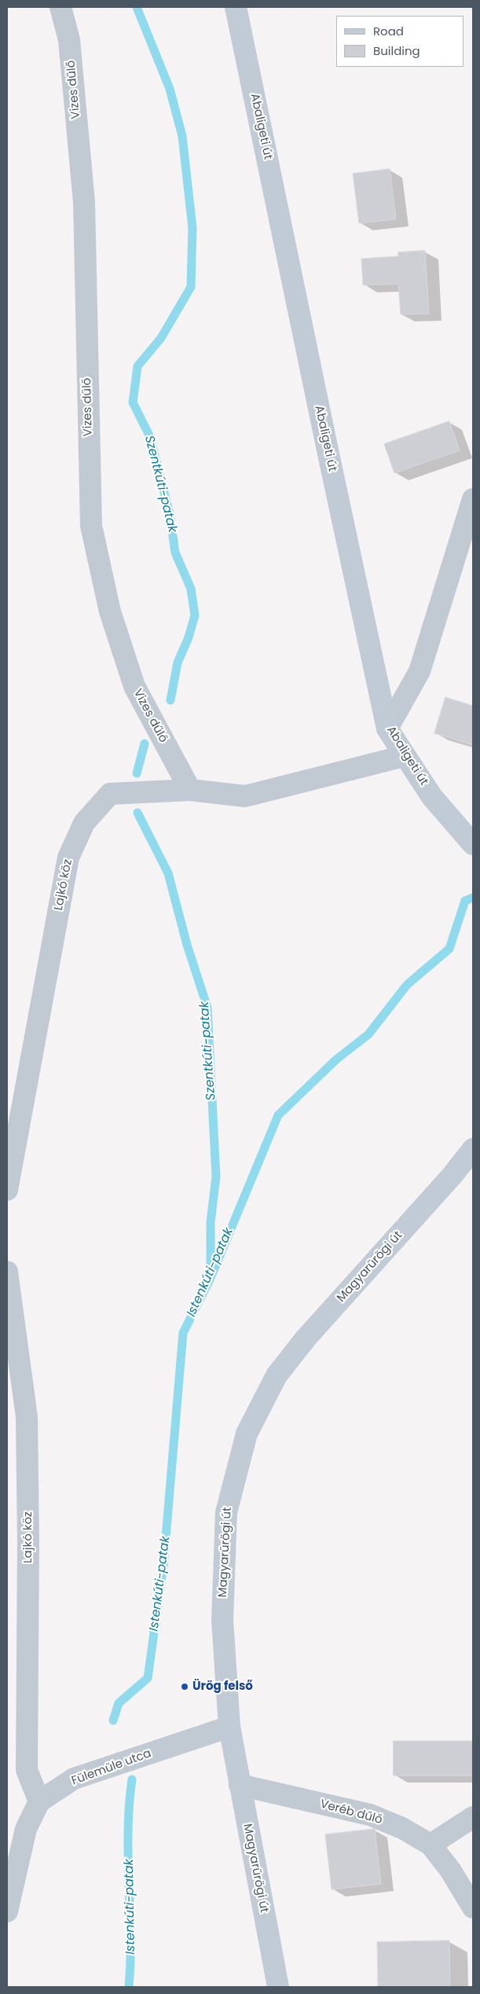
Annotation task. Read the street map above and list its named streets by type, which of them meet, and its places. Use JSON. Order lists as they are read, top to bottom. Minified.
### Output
{"streets":{"main road":["Abaligeti út","Magyarürögi út"],"street":["Vizes dűlő","Lajkó köz","Fülemüle utca","Veréb dűlő"]},"crossings":[["Vizes dűlő","Lajkó köz"],["Abaligeti út","Lajkó köz"],["Lajkó köz","Fülemüle utca"],["Magyarürögi út","Fülemüle utca"],["Magyarürögi út","Veréb dűlő"]],"water":["Szentkúti-patak","Istenkúti-patak"],"places":["Ürög felső"],"legend":["Road","Building"]}
